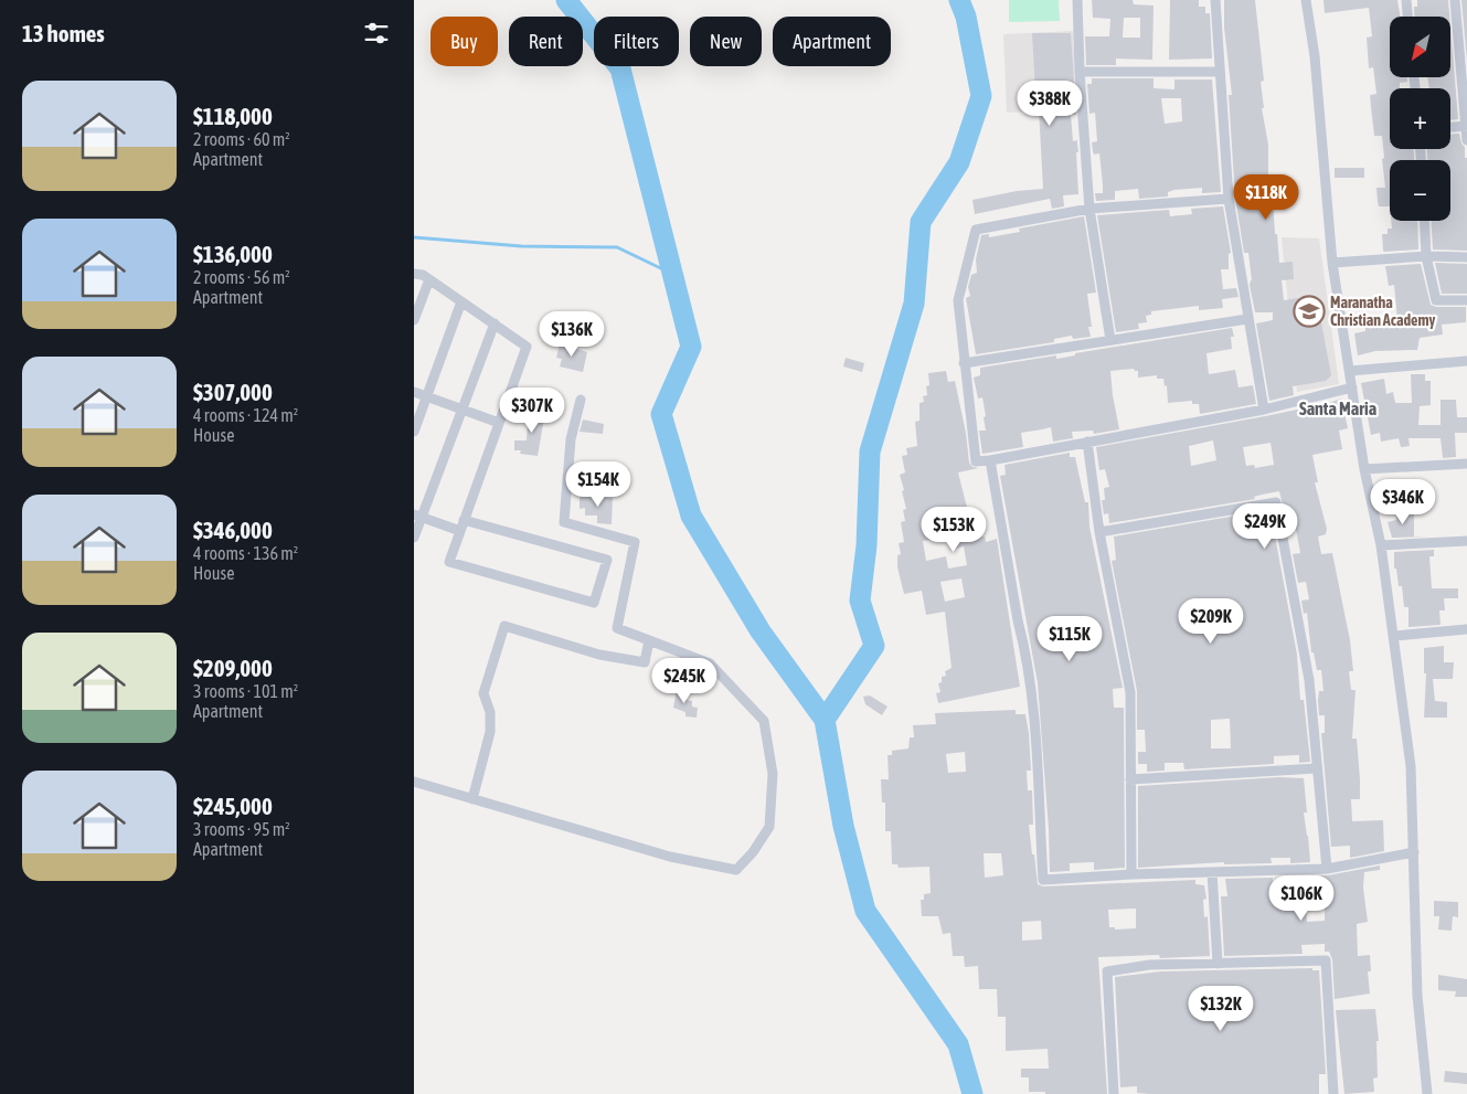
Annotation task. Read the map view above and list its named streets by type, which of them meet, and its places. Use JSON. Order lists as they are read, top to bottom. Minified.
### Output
{"districts":["Santa Maria"],"places":{"school or university":["Maranatha Christian Academy"]},"north":"bottom left","page":{"heading":"13 homes","map_buttons":["+","−"],"chip":["Buy","Rent","Filters","New","Apartment"],"list":[{"name":"$118,000","note":"2 rooms · 60 m² · Apartment"},{"name":"$136,000","note":"2 rooms · 56 m² · Apartment"},{"name":"$307,000","note":"4 rooms · 124 m² · House"},{"name":"$346,000","note":"4 rooms · 136 m² · House"},{"name":"$209,000","note":"3 rooms · 101 m² · Apartment"},{"name":"$245,000","note":"3 rooms · 95 m² · Apartment"}],"price":["$388K","$118K","$136K","$307K","$154K","$346K","$249K","$153K","$209K","$115K","$245K","$106K","$132K"]}}
